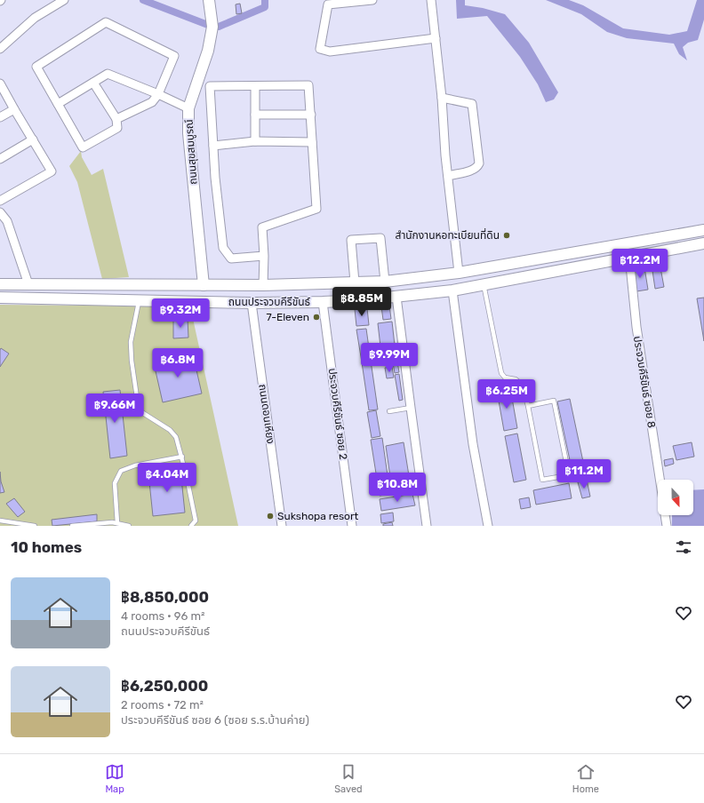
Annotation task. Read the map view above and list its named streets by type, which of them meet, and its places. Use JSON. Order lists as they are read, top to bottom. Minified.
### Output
{"streets":{"main road":["ถนนสุขสมบูรณ์","ถนนประจวบคีรีขันธ์"],"street":["ประจวบคีรีขันธ์ ซอย 8","ถนนดอนเหียง","ประจวบคีรีขันธ์ ซอย 2"]},"crossings":[["ถนนสุขสมบูรณ์","ถนนประจวบคีรีขันธ์"],["ถนนประจวบคีรีขันธ์","ประจวบคีรีขันธ์ ซอย 8"],["ถนนประจวบคีรีขันธ์","ถนนดอนเหียง"],["ถนนประจวบคีรีขันธ์","ประจวบคีรีขันธ์ ซอย 2"]],"places":["สำนักงานหอทะเบียนที่ดิน","7-Eleven","Sukshopa resort"],"north":"bottom","page":{"price":["฿12.2M","฿8.85M","฿9.32M","฿9.99M","฿6.8M","฿6.25M","฿9.66M","฿11.2M","฿4.04M","฿10.8M"],"heading":"10 homes","list":[{"name":"฿8,850,000","note":"4 rooms · 96 m² · ถนนประจวบคีรีขันธ์"},{"name":"฿6,250,000","note":"2 rooms · 72 m² · ประจวบคีรีขันธ์ ซอย 6 (ซอย ร.ร.บ้านค่าย)"}],"tabs":["Map","Saved","Home"]}}
